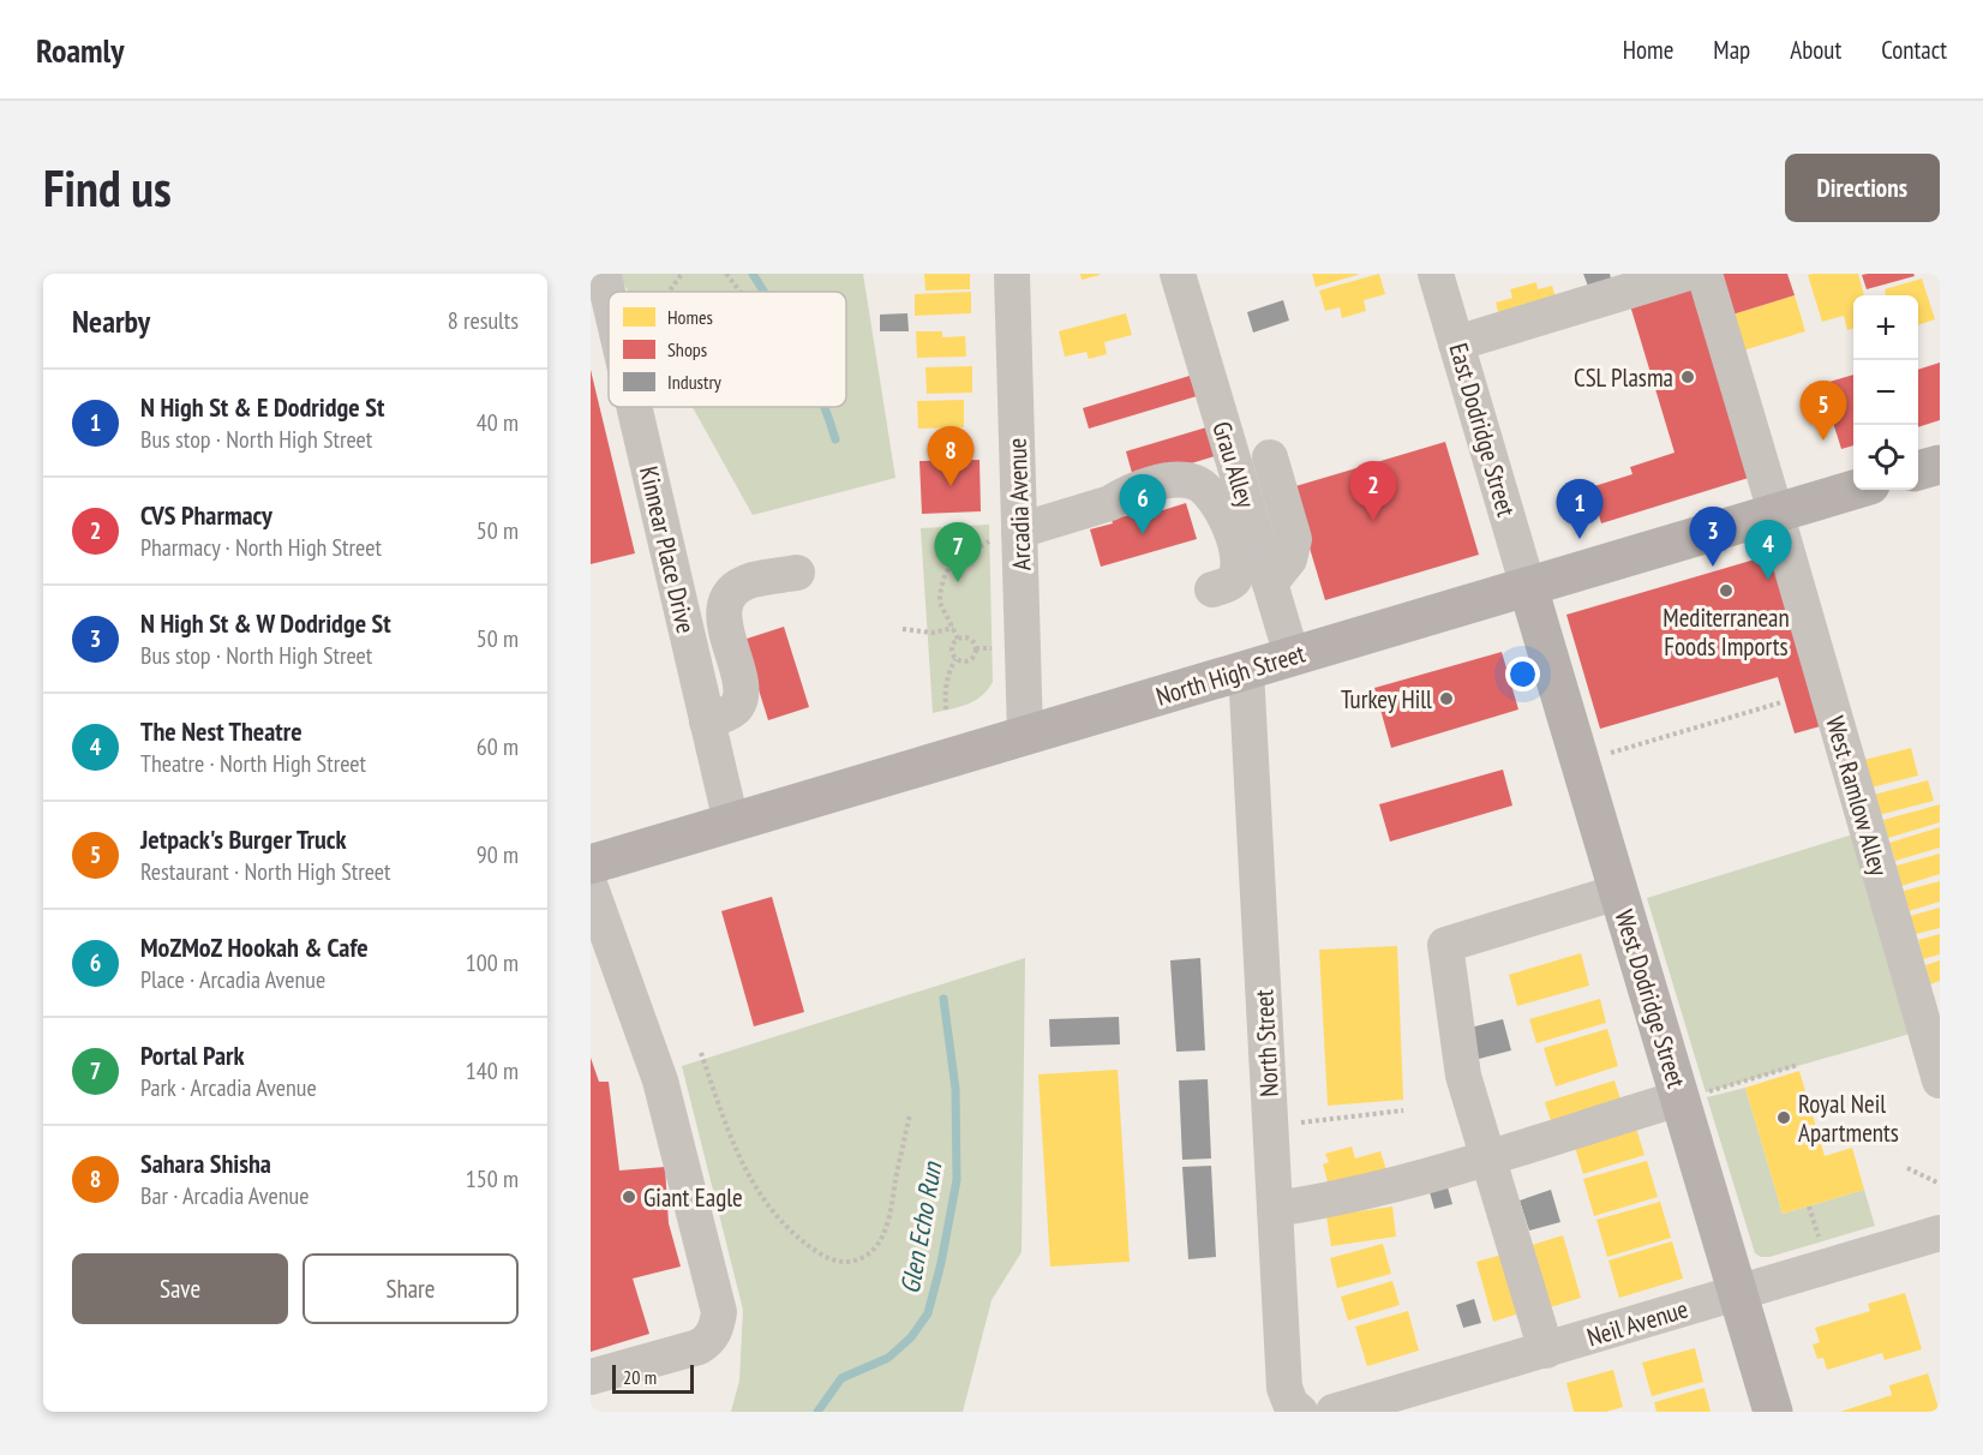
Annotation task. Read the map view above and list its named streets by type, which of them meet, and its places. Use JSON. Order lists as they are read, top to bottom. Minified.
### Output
{"streets":{"main road":["North High Street","West Dodridge Street"],"street":["East Dodridge Street","Grau Alley","Arcadia Avenue","Kinnear Place Drive","West Ramlow Alley","North Street","Neil Avenue"]},"crossings":[["East Dodridge Street","North High Street"],["East Dodridge Street","West Dodridge Street"],["Grau Alley","North High Street"],["Arcadia Avenue","North High Street"],["Kinnear Place Drive","North High Street"],["North High Street","West Ramlow Alley"],["North High Street","West Dodridge Street"],["North High Street","North Street"],["West Dodridge Street","Neil Avenue"]],"water":["Glen Echo Run"],"places":["CSL Plasma","Mediterranean Foods Imports","Turkey Hill","Royal Neil Apartments","Giant Eagle"],"legend":["Homes","Shops","Industry"],"scale_bar":"20 m","page":{"header":"Roamly","nav":["Home","Map","About","Contact"],"buttons":["Directions",["Save","Share"]],"title":"Find us","heading":["Nearby","8 results"],"map_buttons":["+","−"],"list":[{"mark":"1","name":"N High St & E Dodridge St","note":"Bus stop · North High Street","value":"40 m"},{"mark":"2","name":"CVS Pharmacy","note":"Pharmacy · North High Street","value":"50 m"},{"mark":"3","name":"N High St & W Dodridge St","note":"Bus stop · North High Street","value":"50 m"},{"mark":"4","name":"The Nest Theatre","note":"Theatre · North High Street","value":"60 m"},{"mark":"5","name":"Jetpack's Burger Truck","note":"Restaurant · North High Street","value":"90 m"},{"mark":"6","name":"MoZMoZ Hookah & Cafe","note":"Place · Arcadia Avenue","value":"100 m"},{"mark":"7","name":"Portal Park","note":"Park · Arcadia Avenue","value":"140 m"},{"mark":"8","name":"Sahara Shisha","note":"Bar · Arcadia Avenue","value":"150 m"}],"pins":["5","8","2","6","1","3","4","7"],"scale":"20 m"}}
